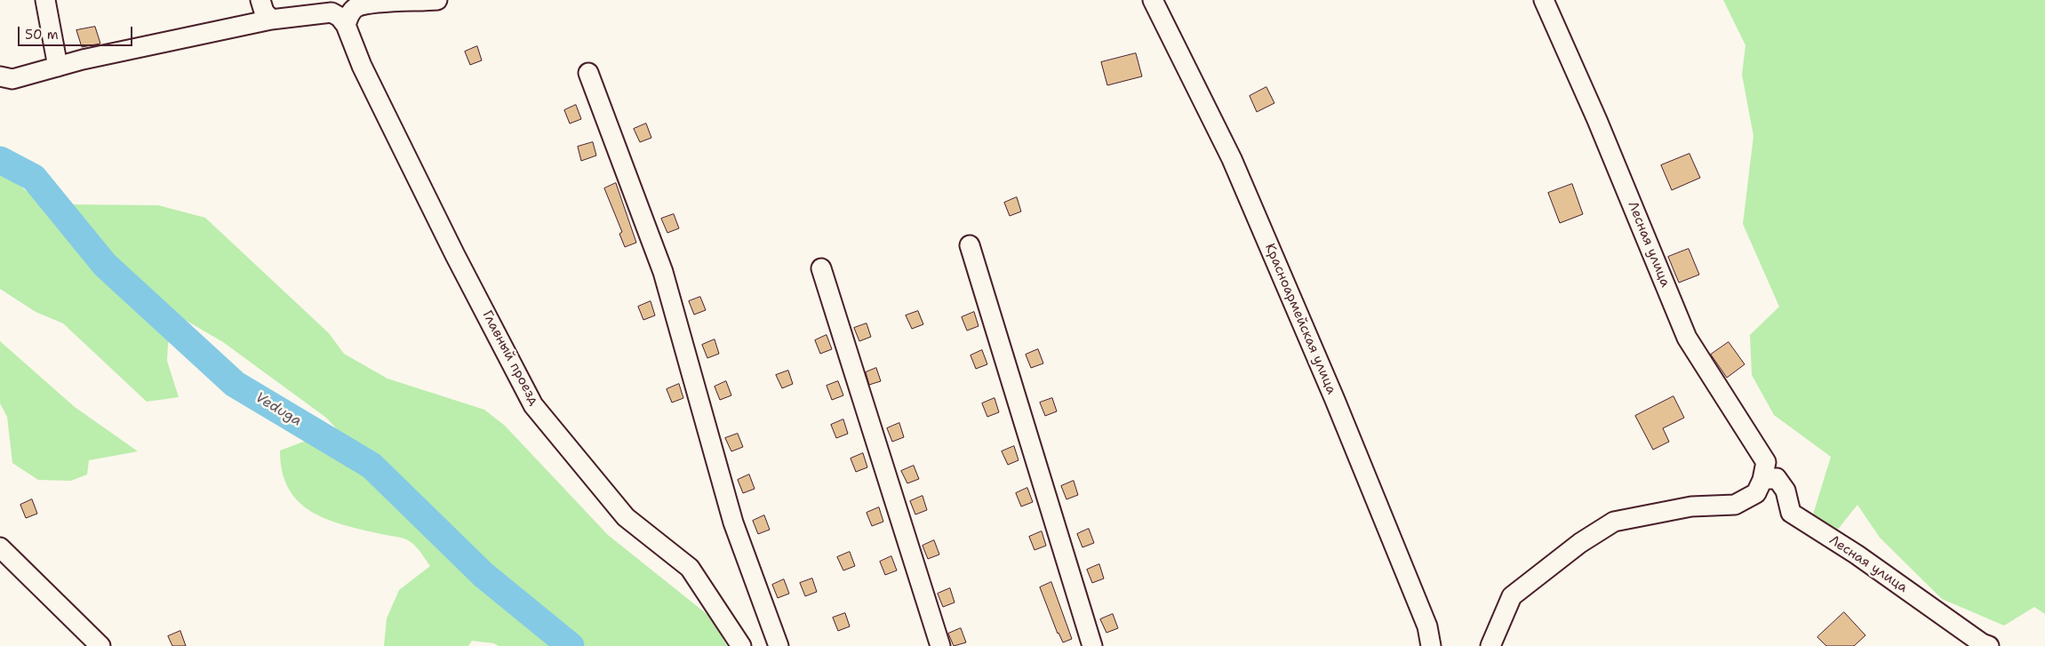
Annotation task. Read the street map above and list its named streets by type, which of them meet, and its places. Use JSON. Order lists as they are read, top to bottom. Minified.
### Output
{"streets":{"street":["Лесная улица","Красноармейская улица","Главный проезд"]},"water":["Veduga"],"scale_bar":"50 m"}
